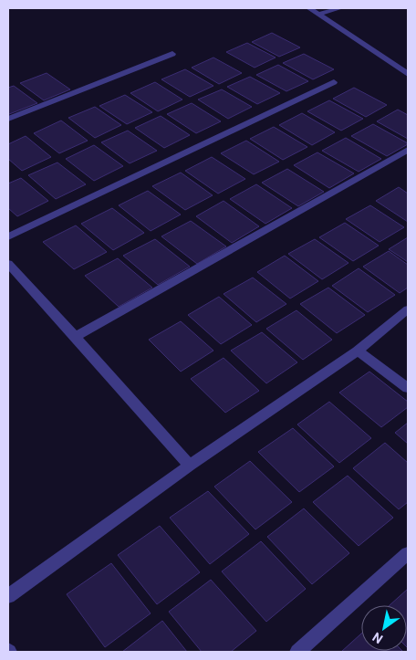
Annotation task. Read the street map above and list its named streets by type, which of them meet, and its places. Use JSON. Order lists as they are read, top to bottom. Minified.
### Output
{"north":"bottom left"}
